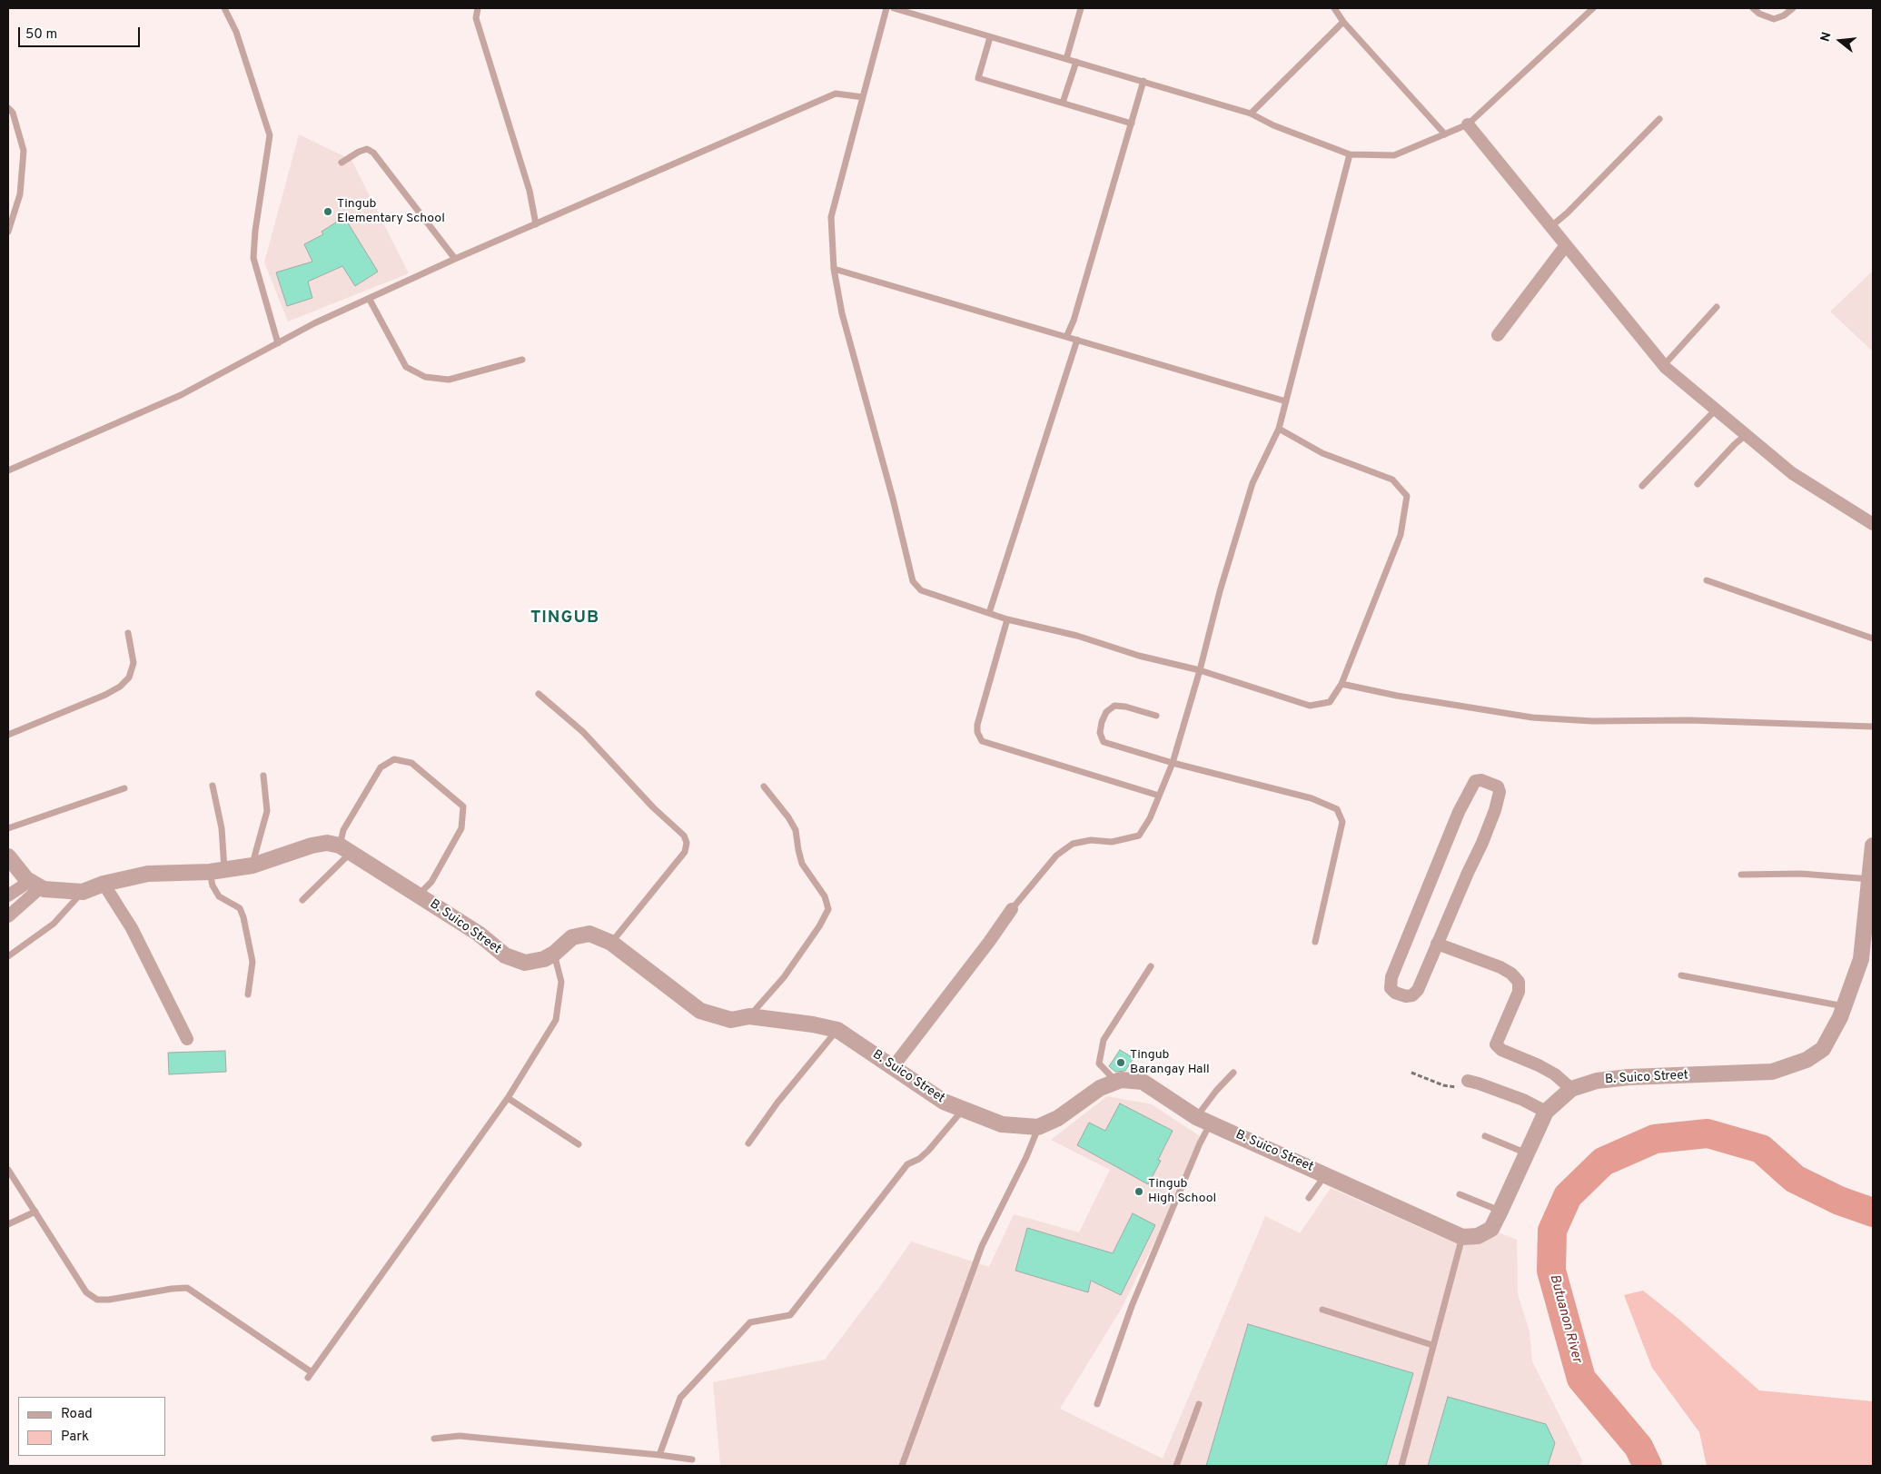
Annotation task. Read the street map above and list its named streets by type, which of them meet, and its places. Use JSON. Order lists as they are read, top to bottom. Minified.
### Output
{"streets":{"street":["B. Suico Street"]},"districts":["TINGUB"],"water":["Butuanon River"],"places":["Tingub Elementary School","Tingub Barangay Hall","Tingub High School"],"legend":["Road","Park"],"scale_bar":"50 m","north":"left"}
